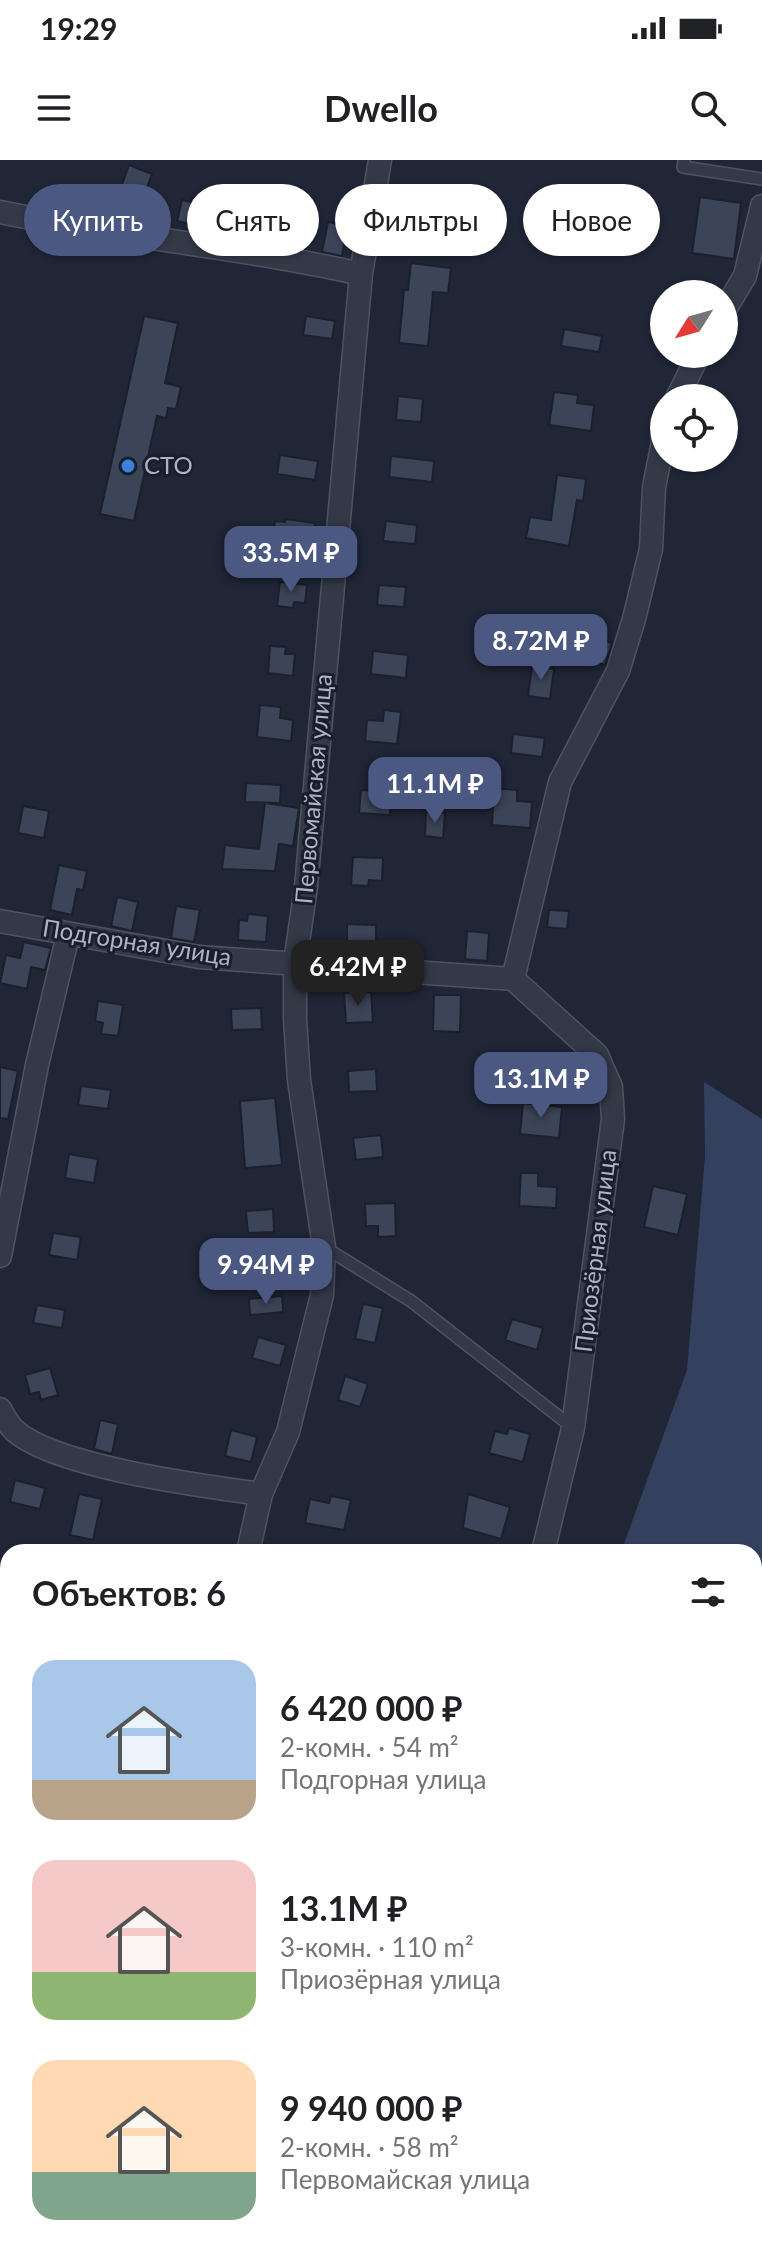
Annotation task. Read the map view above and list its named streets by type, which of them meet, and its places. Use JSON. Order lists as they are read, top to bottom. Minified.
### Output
{"streets":{"street":["Первомайская улица","Подгорная улица","Приозёрная улица"]},"crossings":[["Первомайская улица","Подгорная улица"],["Подгорная улица","Приозёрная улица"]],"places":["СТО"],"north":"bottom left","page":{"status":"19:29","header":"Dwello","chip":["Купить","Снять","Фильтры","Новое"],"price":["33.5M ₽","8.72M ₽","11.1M ₽","6.42M ₽","13.1M ₽","9.94M ₽"],"heading":"Объектов: 6","list":[{"name":"6 420 000 ₽","note":"2-комн. · 54 m² · Подгорная улица"},{"name":"13.1M ₽","note":"3-комн. · 110 m² · Приозёрная улица"},{"name":"9 940 000 ₽","note":"2-комн. · 58 m² · Первомайская улица"}]}}
